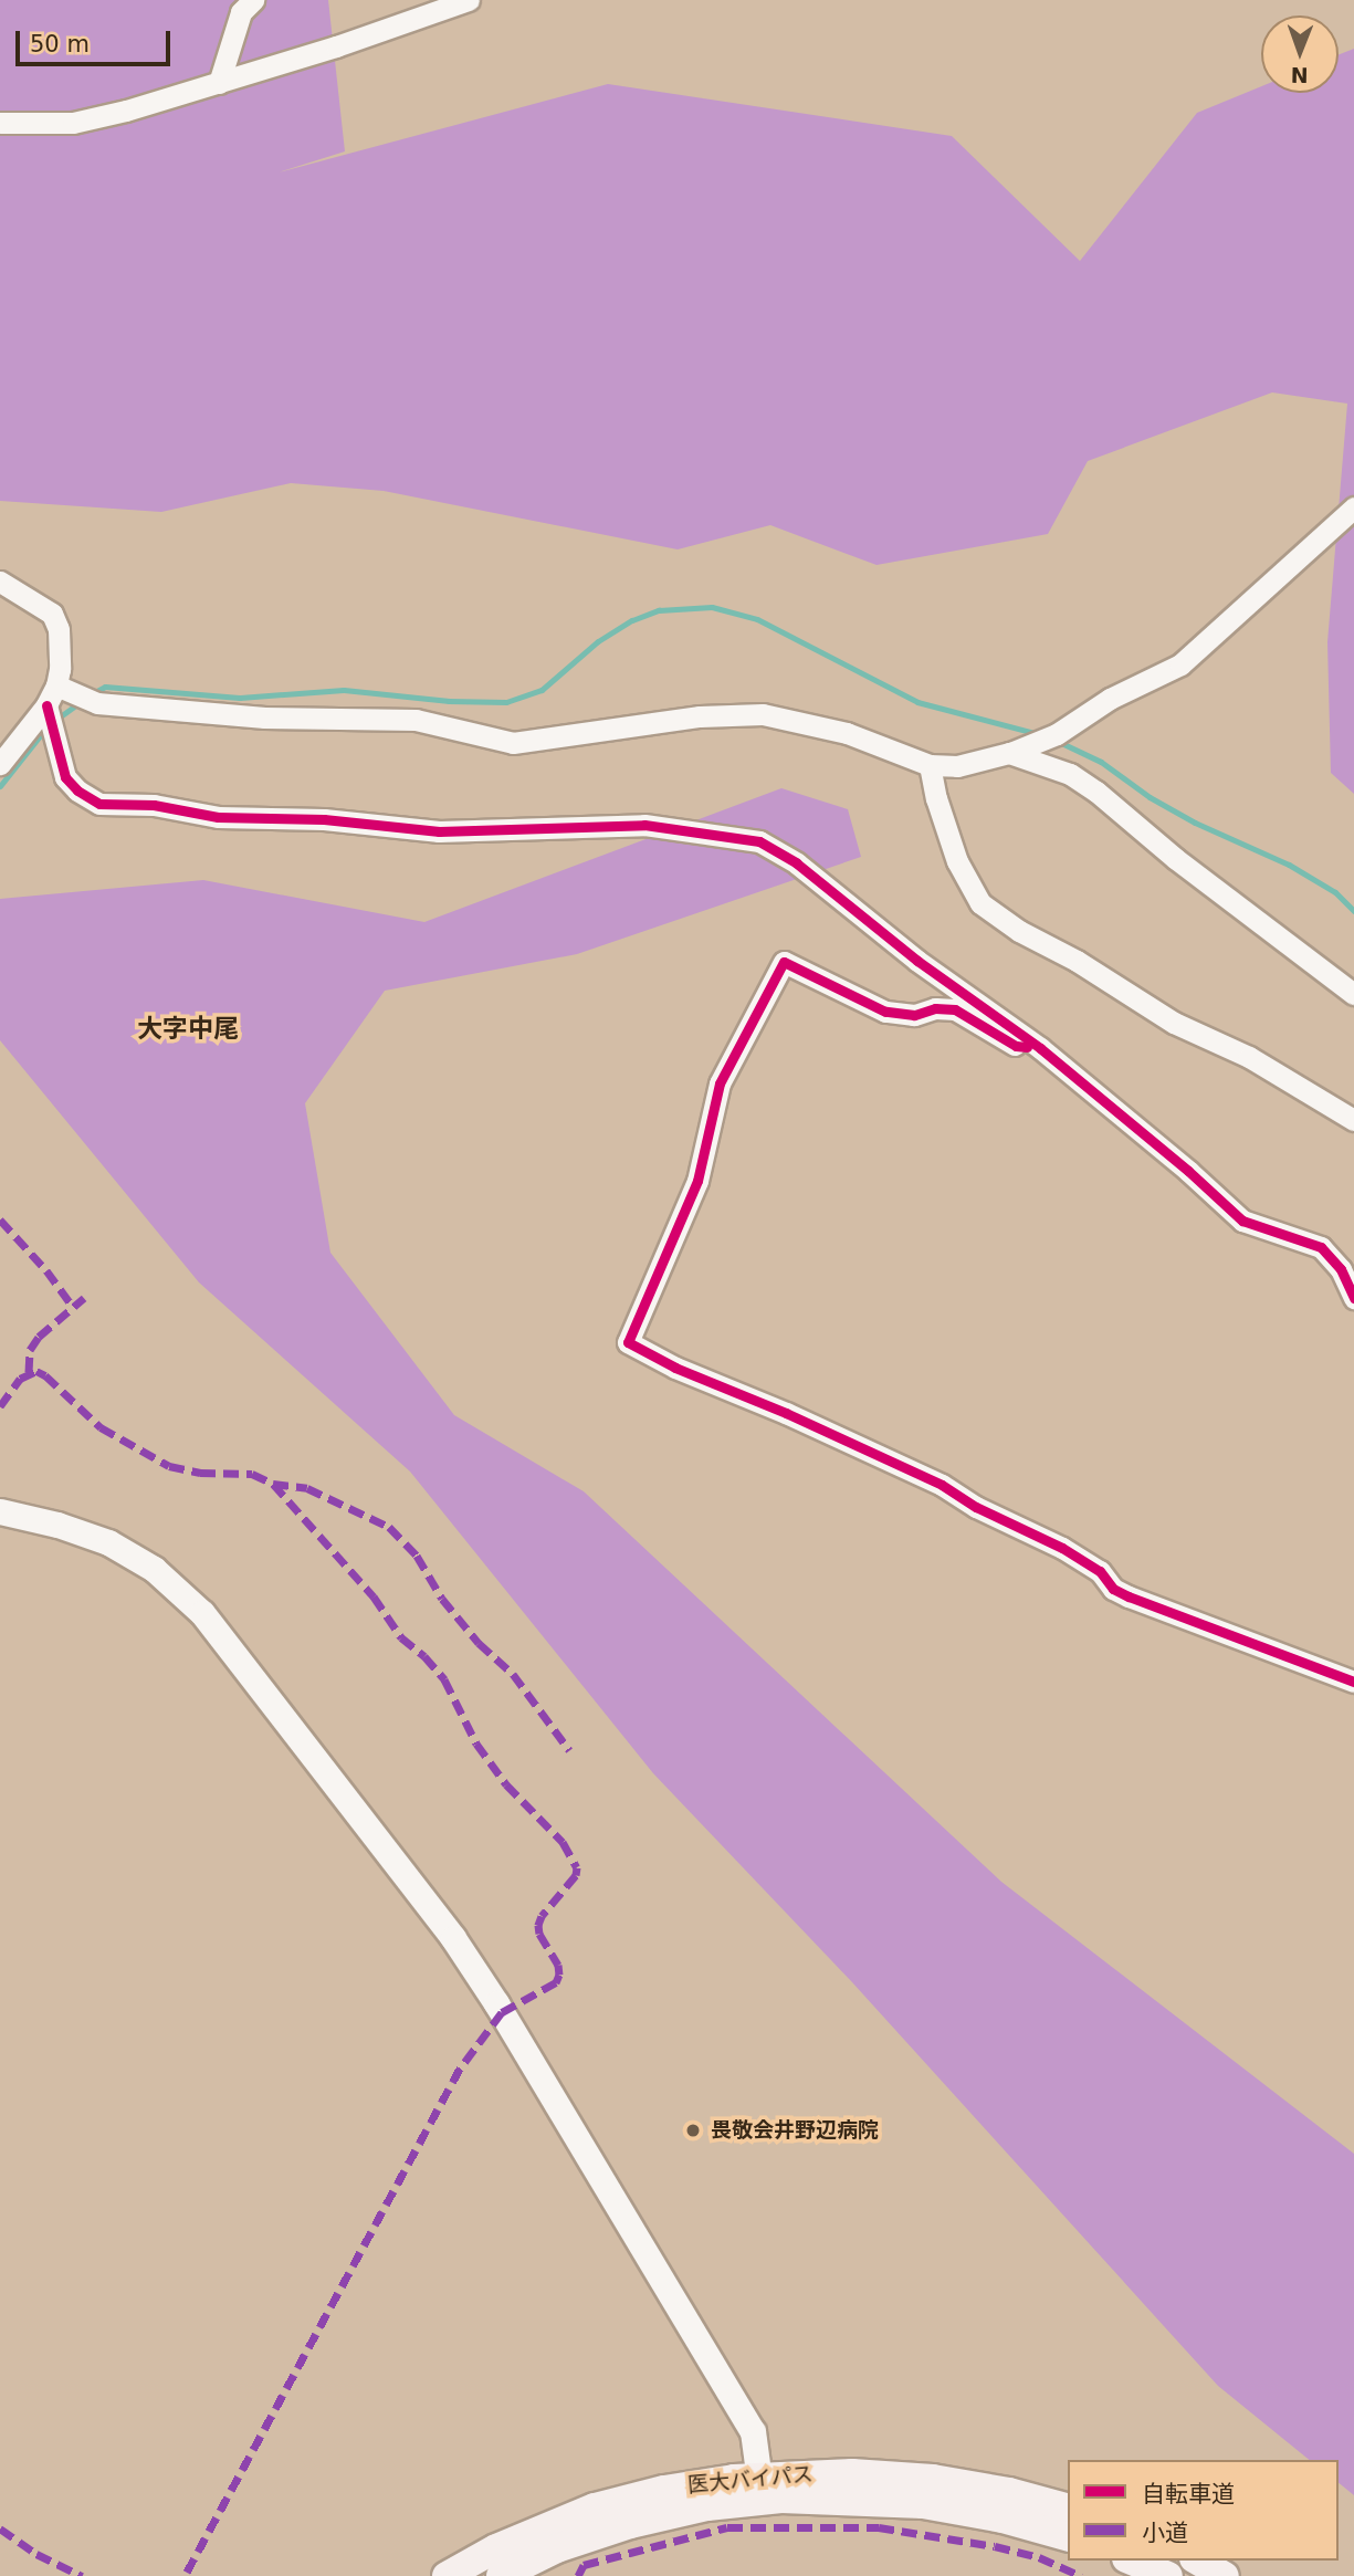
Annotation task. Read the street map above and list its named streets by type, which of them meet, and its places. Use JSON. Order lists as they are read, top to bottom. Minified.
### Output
{"streets":{"main road":["医大バイパス"]},"districts":["大字中尾"],"places":["畏敬会井野辺病院"],"legend":["自転車道","小道"],"scale_bar":"50 m","north":"bottom"}
